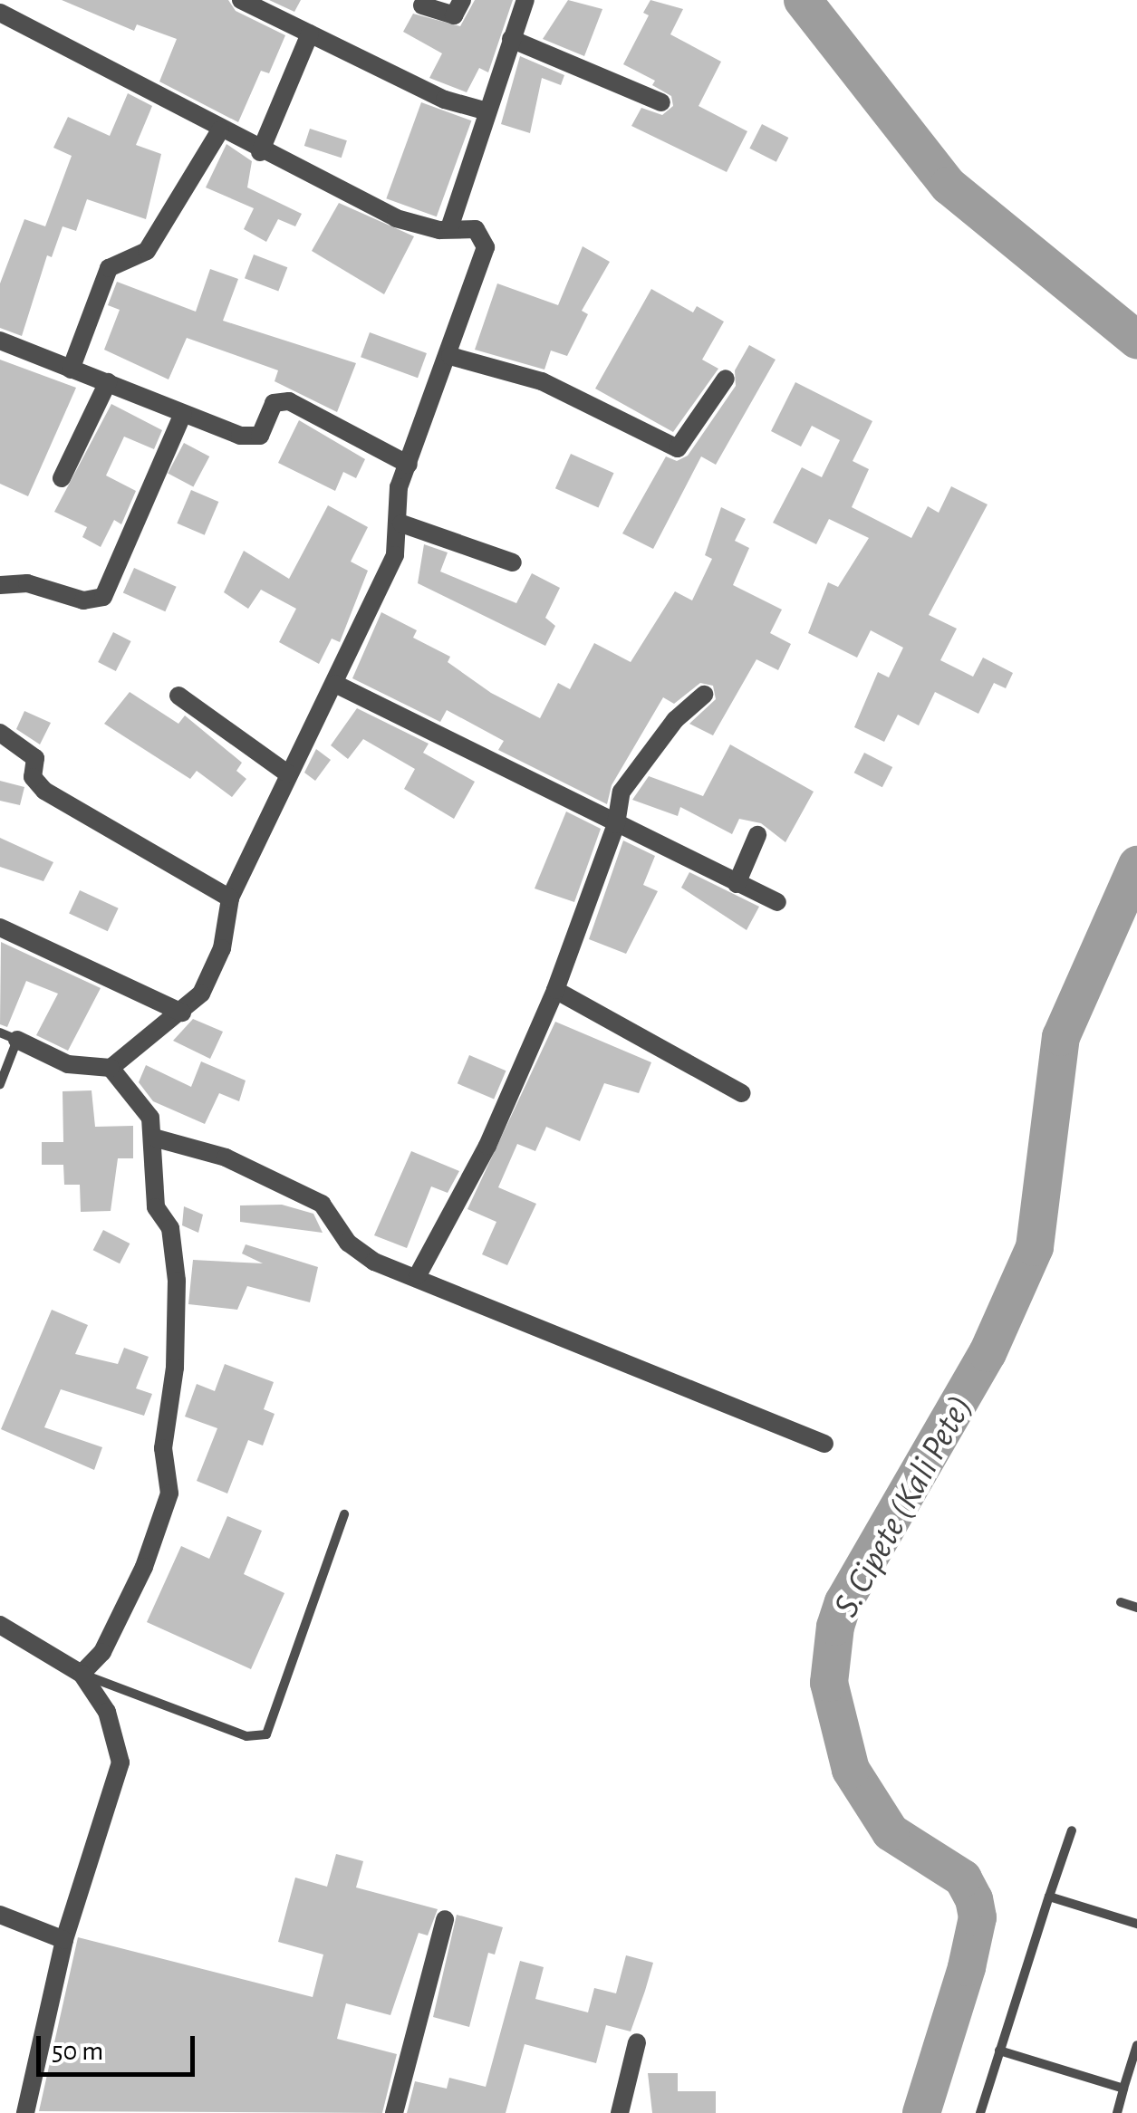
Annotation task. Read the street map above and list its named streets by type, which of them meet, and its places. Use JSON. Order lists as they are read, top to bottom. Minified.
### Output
{"water":["S. Cipete (Kali Pete)"],"scale_bar":"50 m"}
